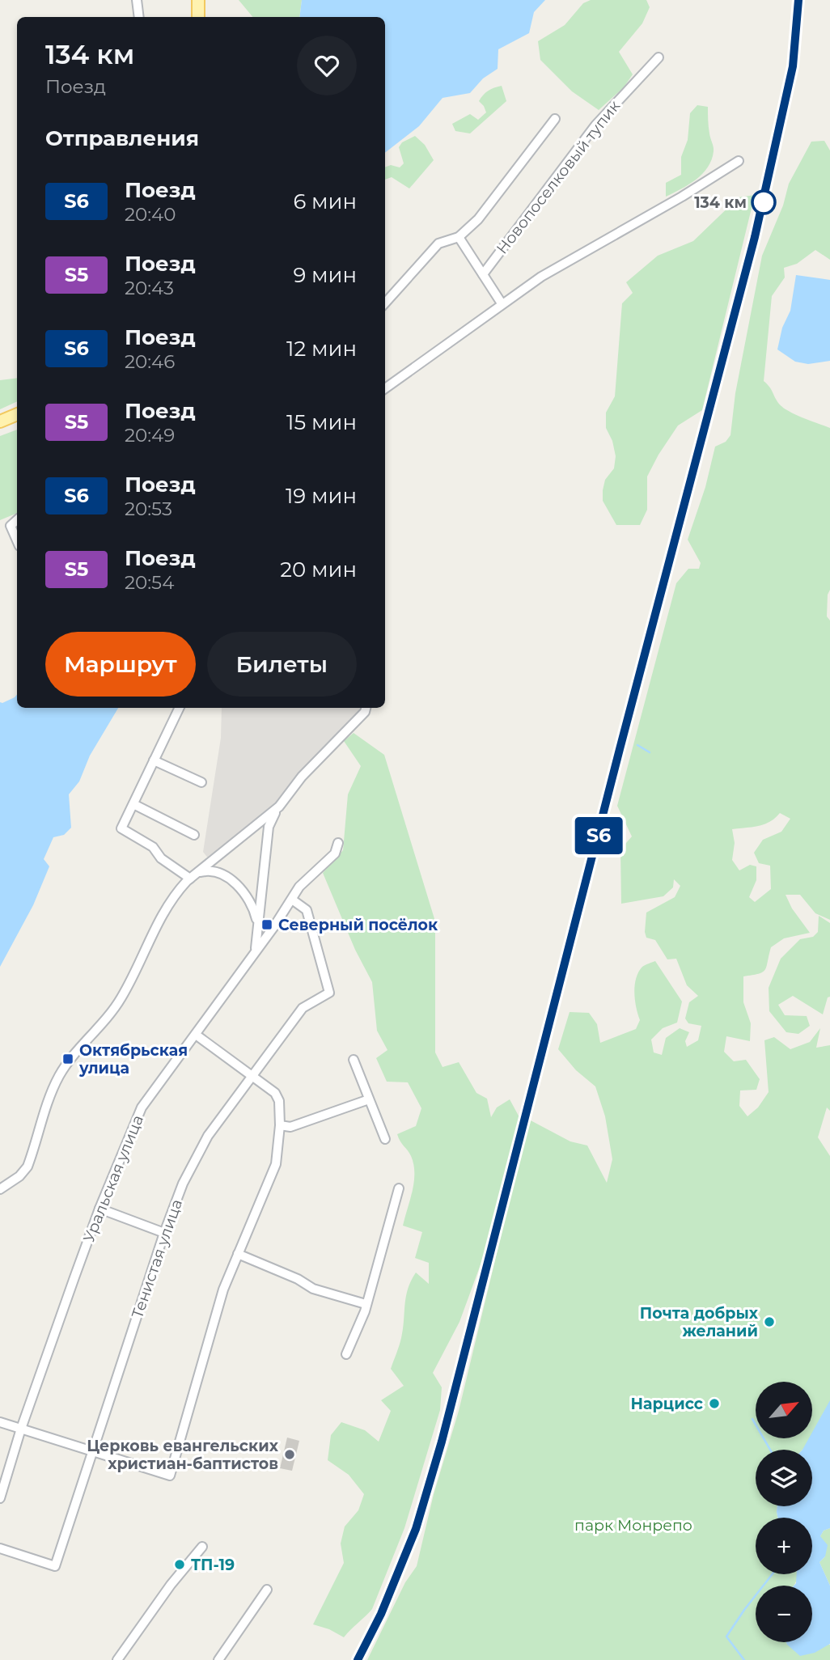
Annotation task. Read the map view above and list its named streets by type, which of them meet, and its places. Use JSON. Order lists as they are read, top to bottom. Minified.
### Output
{"streets":{"street":["Новопоселковый тупик","Уральская улица","Тенистая улица"]},"crossings":[["Уральская улица","Тенистая улица"]],"parks":["парк Монрепо"],"places":{"other":["134 км","Почта добрых желаний","Нарцисс","Церковь евангельских христиан-баптистов","ТП-19"],"transit":["Северный посёлок","Октябрьская улица"]},"north":"top right","page":{"on_map":"S6","heading":[["134 км","Поезд"],"Отправления"],"list":[{"mark":"S6","name":"Поезд","note":"20:40","value":"6 мин"},{"mark":"S5","name":"Поезд","note":"20:43","value":"9 мин"},{"mark":"S6","name":"Поезд","note":"20:46","value":"12 мин"},{"mark":"S5","name":"Поезд","note":"20:49","value":"15 мин"},{"mark":"S6","name":"Поезд","note":"20:53","value":"19 мин"},{"mark":"S5","name":"Поезд","note":"20:54","value":"20 мин"}],"buttons":["Маршрут","Билеты"],"map_buttons":["+","−"]}}
